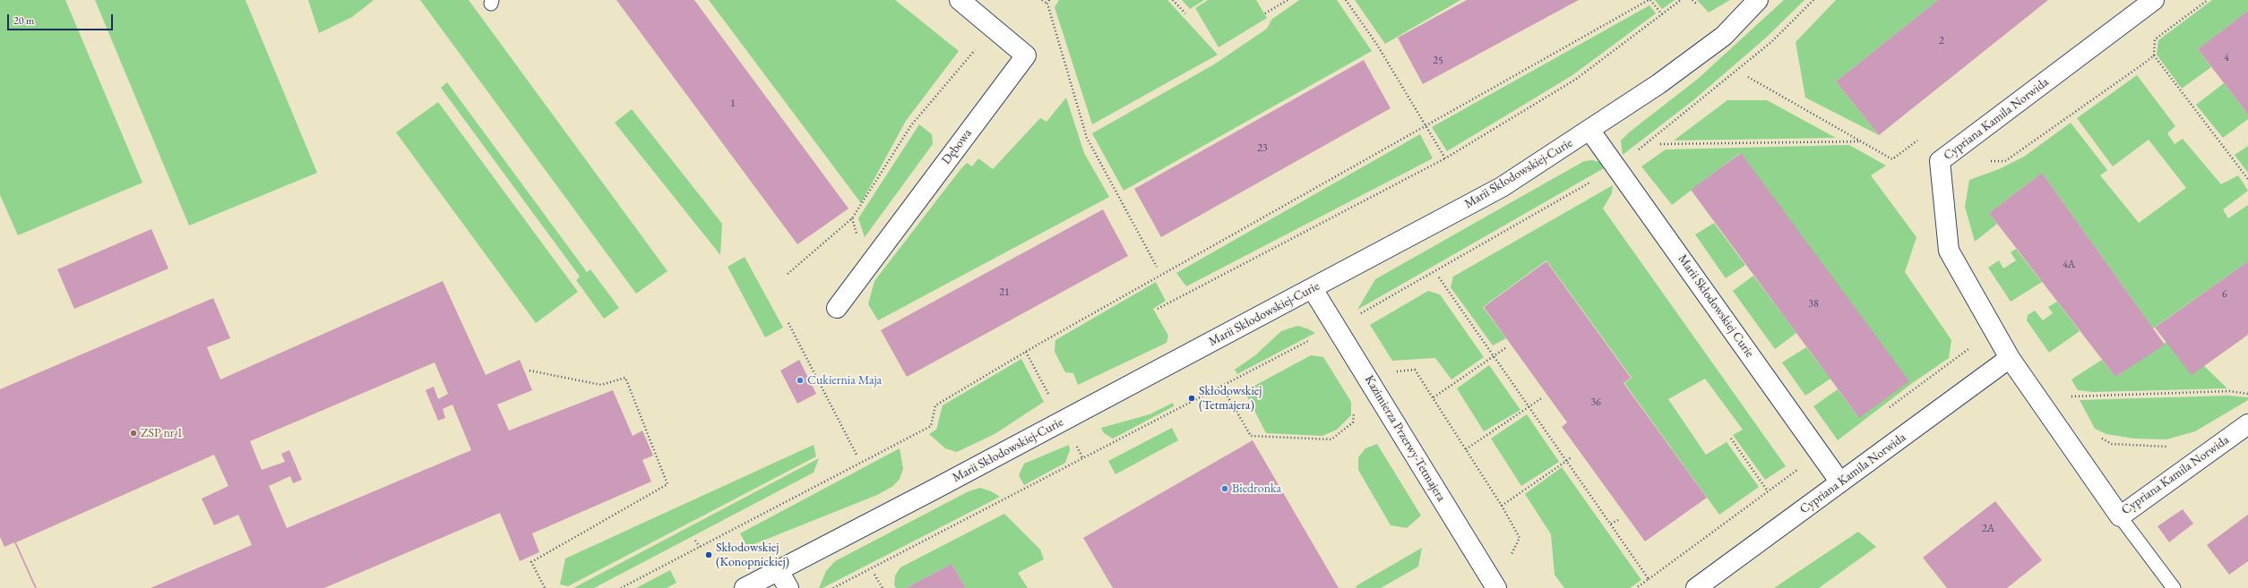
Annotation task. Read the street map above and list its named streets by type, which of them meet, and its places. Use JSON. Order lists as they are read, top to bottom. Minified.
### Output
{"streets":{"street":["Cypriana Kamila Norwida","Dębowa","Marii Skłodowskiej-Curie","Marii Skłodowskiej Curie","Kazimierza Przerwy-Tetmajera"]},"crossings":[["Cypriana Kamila Norwida","Marii Skłodowskiej Curie"],["Marii Skłodowskiej-Curie","Marii Skłodowskiej Curie"],["Marii Skłodowskiej-Curie","Kazimierza Przerwy-Tetmajera"]],"places":["Cukiernia Maja","Skłodowskiej (Tetmajera)","ZSP nr 1","Biedronka","Skłodowskiej (Konopnickiej)"],"house_numbers":["2","4","25","1","23","4A","21","6","38","36","2A"],"scale_bar":"20 m"}
